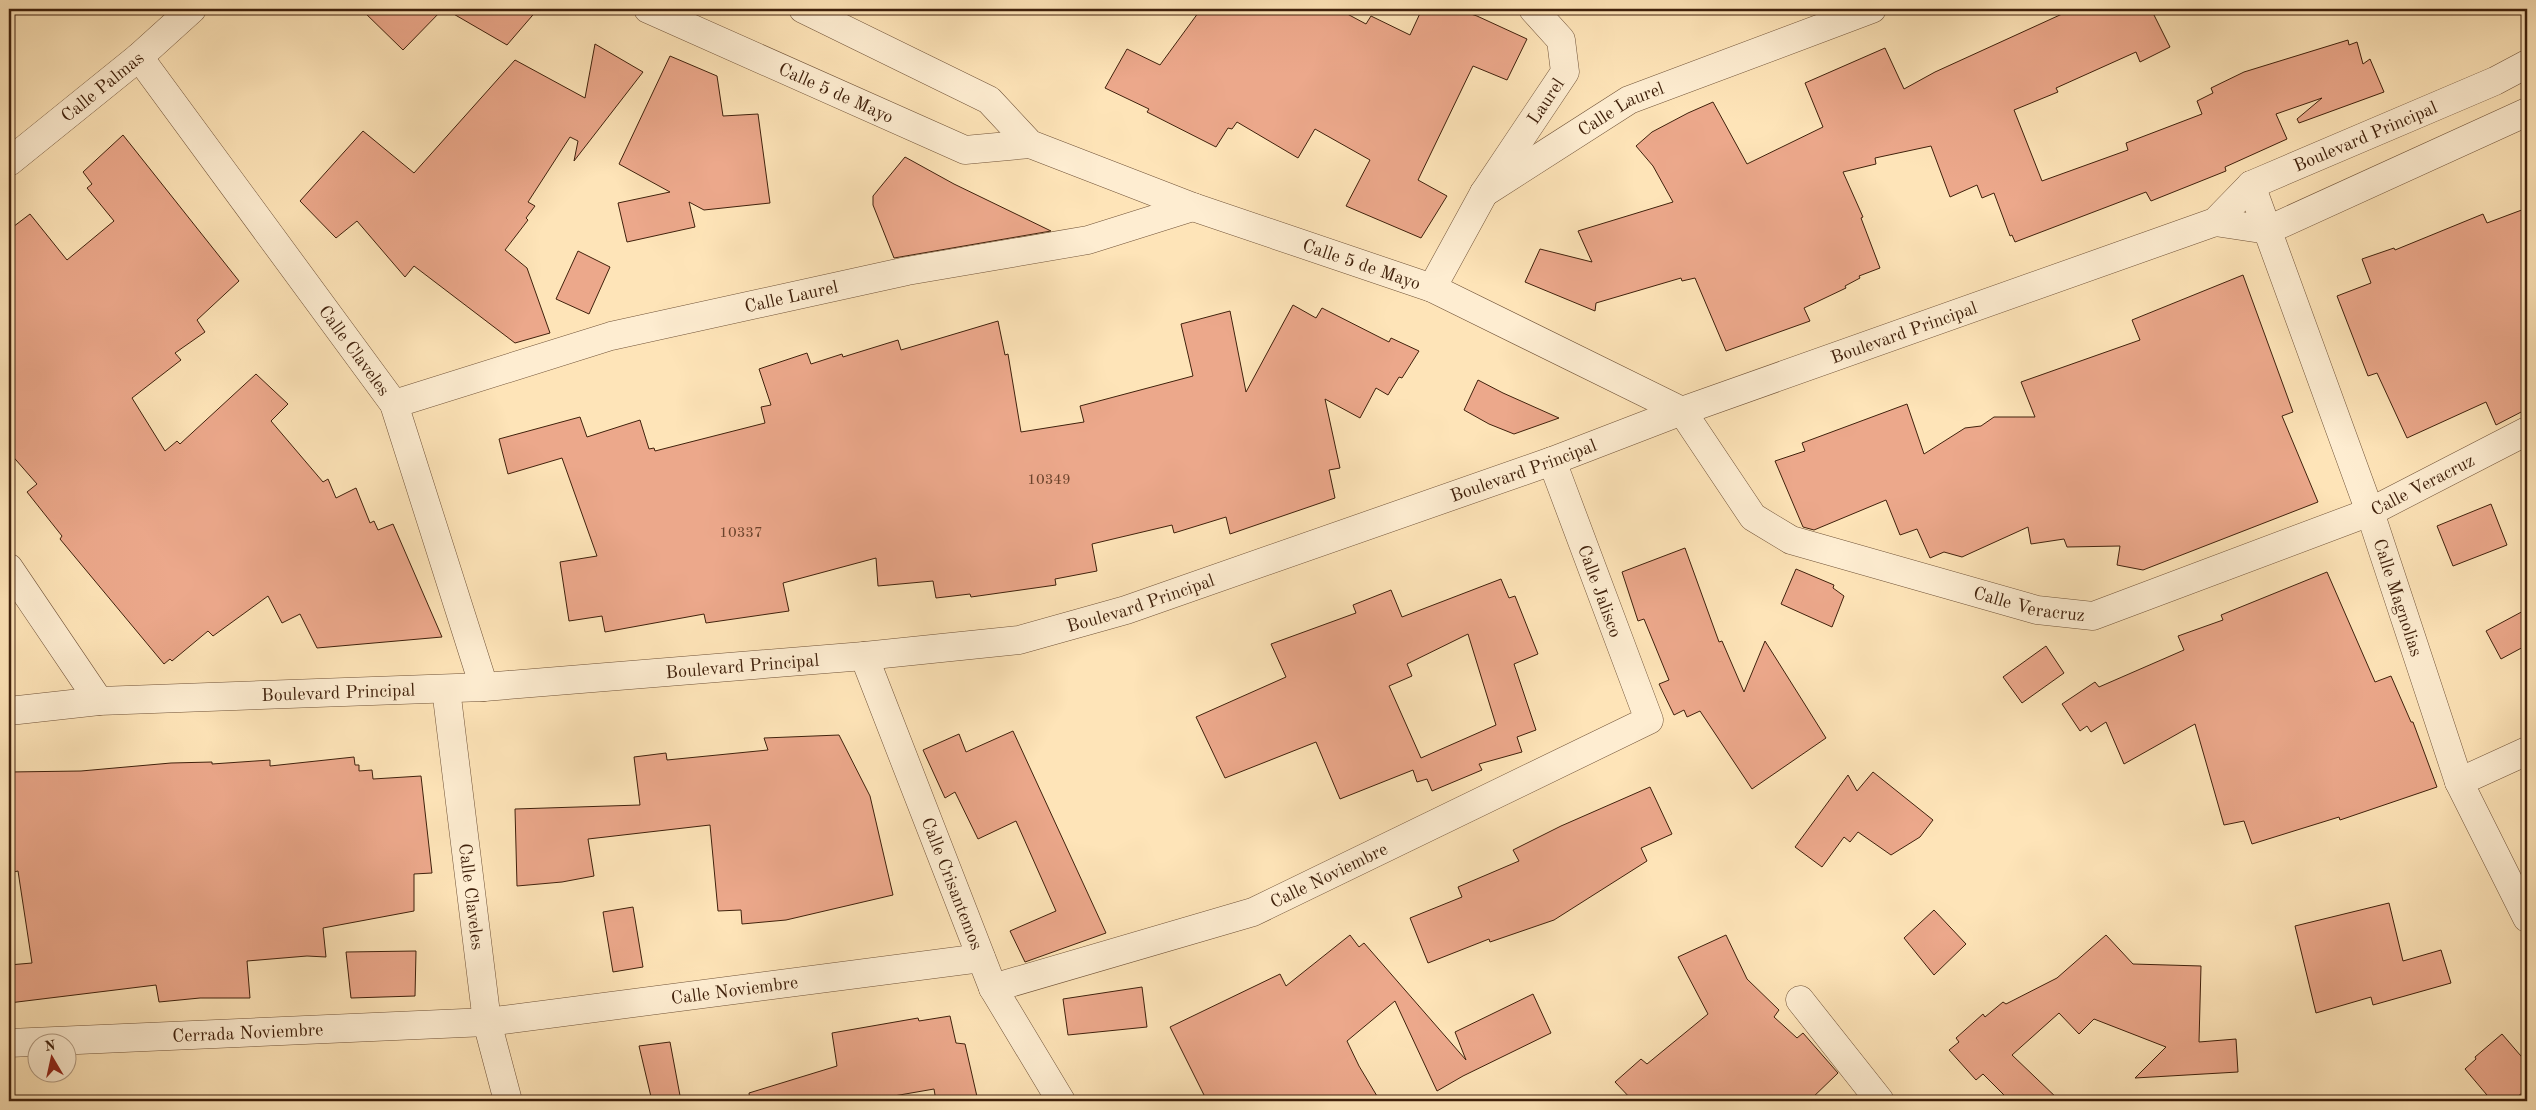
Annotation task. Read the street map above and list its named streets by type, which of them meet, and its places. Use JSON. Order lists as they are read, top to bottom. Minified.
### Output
{"streets":{"street":["Calle Palmas","Calle 5 de Mayo","Laurel","Calle Laurel","Boulevard Principal","Calle Claveles","Calle Veracruz","Calle Jalisco","Calle Magnolias","Calle Noviembre","Calle Crisantemos","Cerrada Noviembre"]},"crossings":[["Calle Palmas","Calle Claveles"],["Calle 5 de Mayo","Calle Laurel"],["Calle 5 de Mayo","Boulevard Principal"],["Calle 5 de Mayo","Calle Veracruz"],["Laurel","Calle Laurel"],["Calle Laurel","Calle Claveles"],["Boulevard Principal","Calle Claveles"],["Boulevard Principal","Calle Veracruz"],["Boulevard Principal","Calle Jalisco"],["Boulevard Principal","Calle Magnolias"],["Boulevard Principal","Calle Crisantemos"],["Calle Claveles","Calle Noviembre"],["Calle Claveles","Cerrada Noviembre"],["Calle Veracruz","Calle Magnolias"],["Calle Jalisco","Calle Noviembre"],["Calle Noviembre","Calle Crisantemos"],["Calle Noviembre","Cerrada Noviembre"]],"house_numbers":["10349","10337"],"north":"top"}
